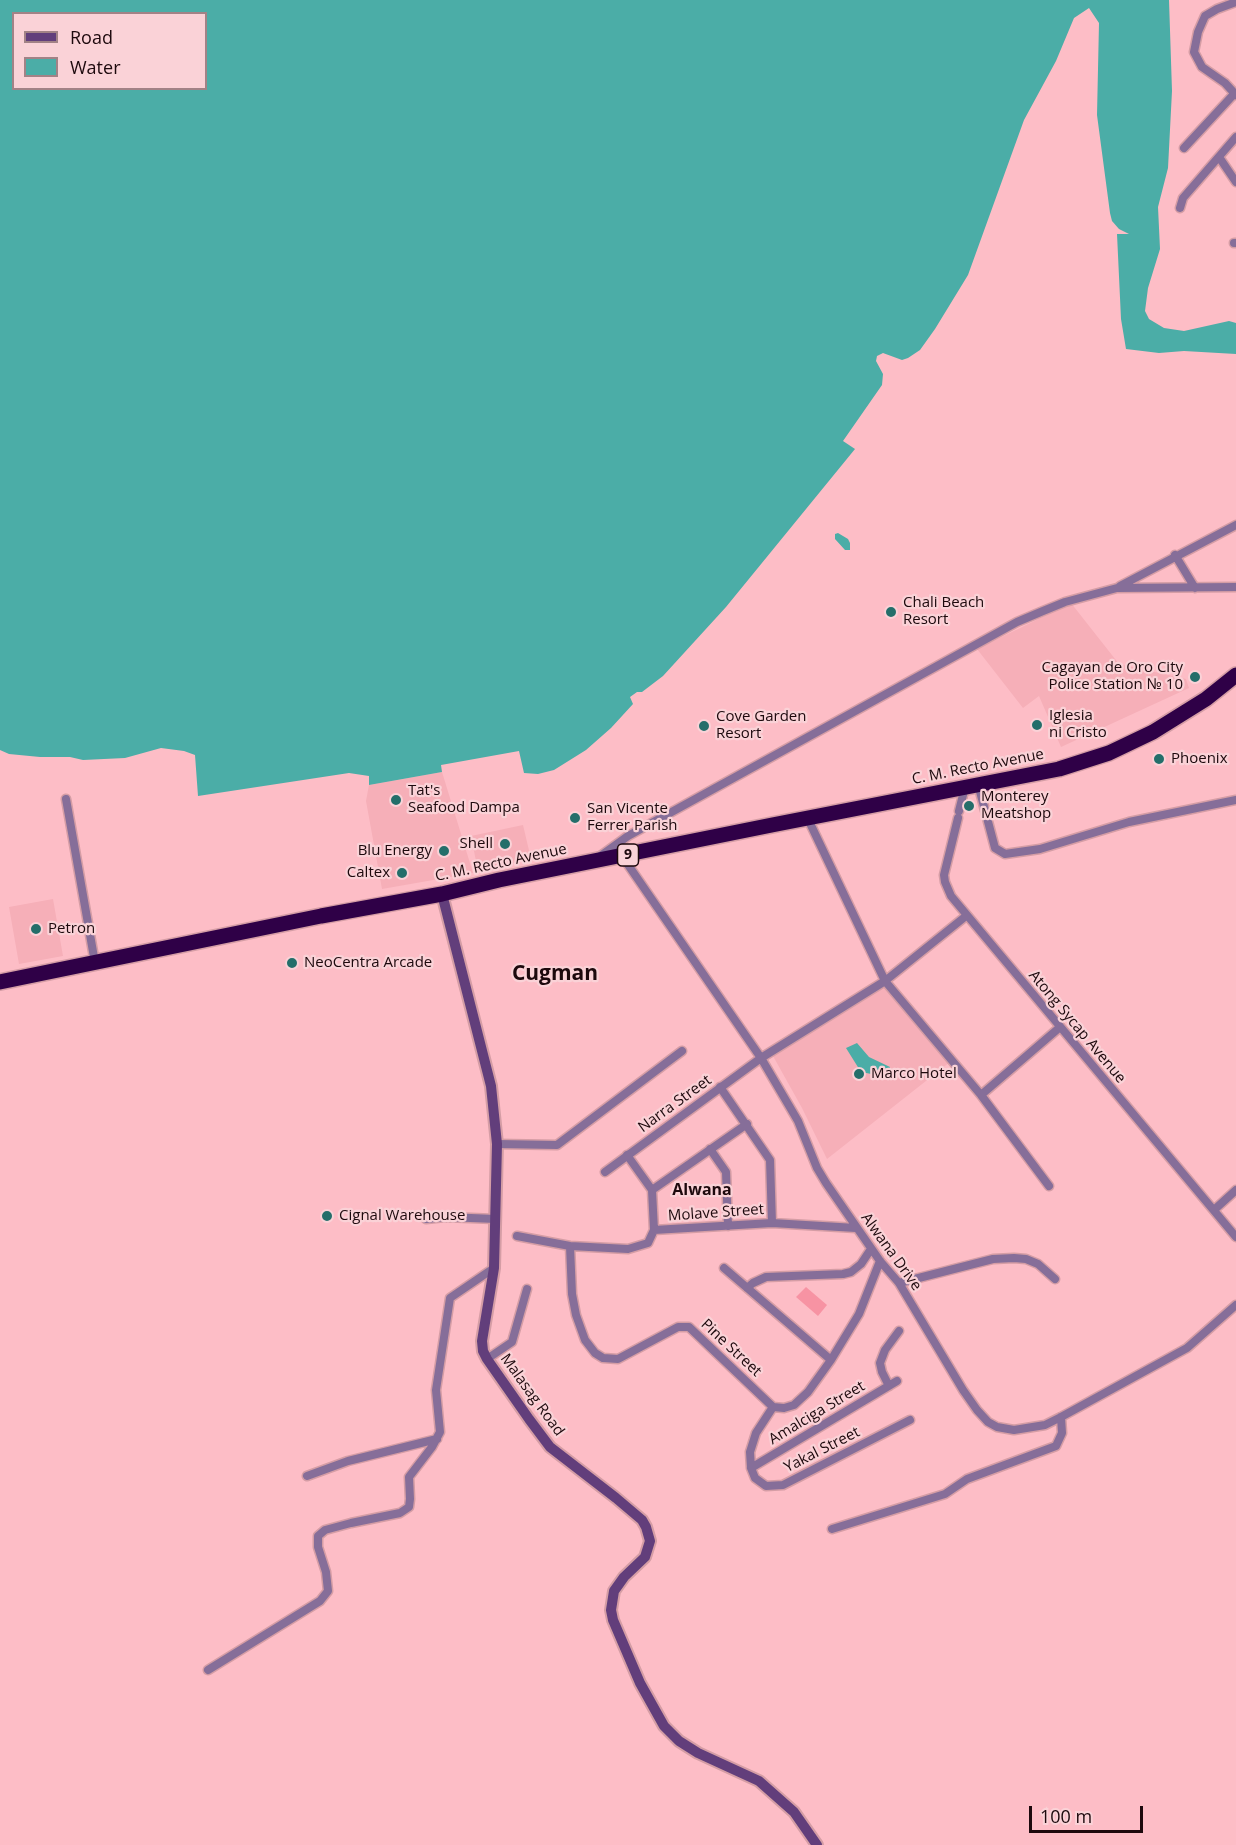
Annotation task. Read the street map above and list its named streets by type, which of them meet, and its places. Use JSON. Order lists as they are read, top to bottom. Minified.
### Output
{"streets":{"highway":["C. M. Recto Avenue","9"],"street":["Atong Sycap Avenue","Narra Street","Molave Street","Alwana Drive","Pine Street","Malasag Road","Amalciga Street","Yakal Street"]},"crossings":[["C. M. Recto Avenue","Atong Sycap Avenue"],["C. M. Recto Avenue","Alwana Drive"],["C. M. Recto Avenue","Malasag Road"],["Atong Sycap Avenue","Narra Street"],["Narra Street","Alwana Drive"],["Molave Street","Alwana Drive"],["Molave Street","Pine Street"],["Amalciga Street","Yakal Street"]],"districts":["Cugman","Alwana"],"places":["Chali Beach Resort","Cagayan de Oro City Police Station № 10","Iglesia ni Cristo","Cove Garden Resort","Phoenix","Tat's Seafood Dampa","Monterey Meatshop","San Vicente Ferrer Parish","Shell","Blu Energy","Caltex","Petron","NeoCentra Arcade","Marco Hotel","Cignal Warehouse"],"legend":["Road","Water"],"scale_bar":"100 m"}
